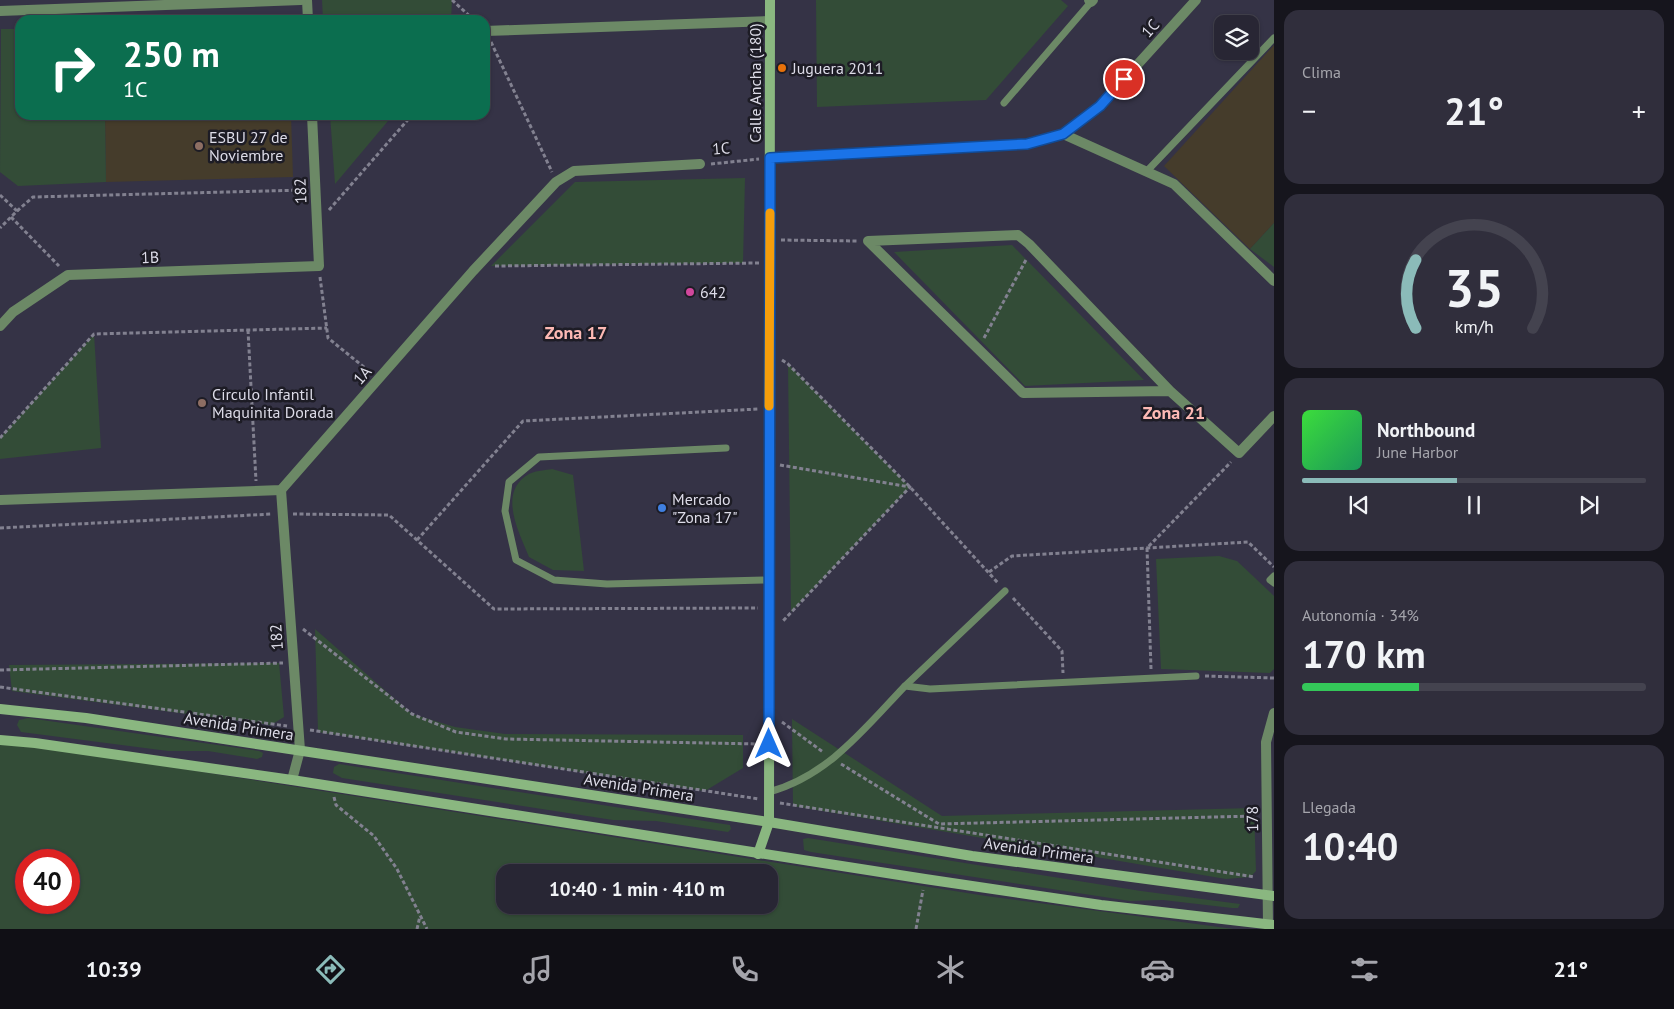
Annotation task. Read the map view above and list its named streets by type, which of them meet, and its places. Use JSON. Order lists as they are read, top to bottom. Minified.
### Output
{"streets":{"street":["1C","Calle Ancha (180)","182","1B","1A","Avenida Primera","178"]},"crossings":[["1C","Calle Ancha (180)"],["1C","1A"],["Calle Ancha (180)","Avenida Primera"],["182","1B"],["182","1A"],["182","Avenida Primera"],["Avenida Primera","178"]],"districts":["Zona 17","Zona 21"],"places":["Juguera 2011","ESBU 27 de Noviembre","642","Círculo Infantil Maquinita Dorada","Mercado \"Zona 17\""],"page":{"tile":["Clima",["Autonomía · 34%","170 km"],["Llegada","10:40"]],"turn":["250 m","1C"],"heat":["−","21°","+"],"song":["Northbound","June Harbor"],"limit":"40","trip":"10:40 · 1 min · 410 m","tabs":["10:39","21°"],"gauge":["35","km/h"]}}
